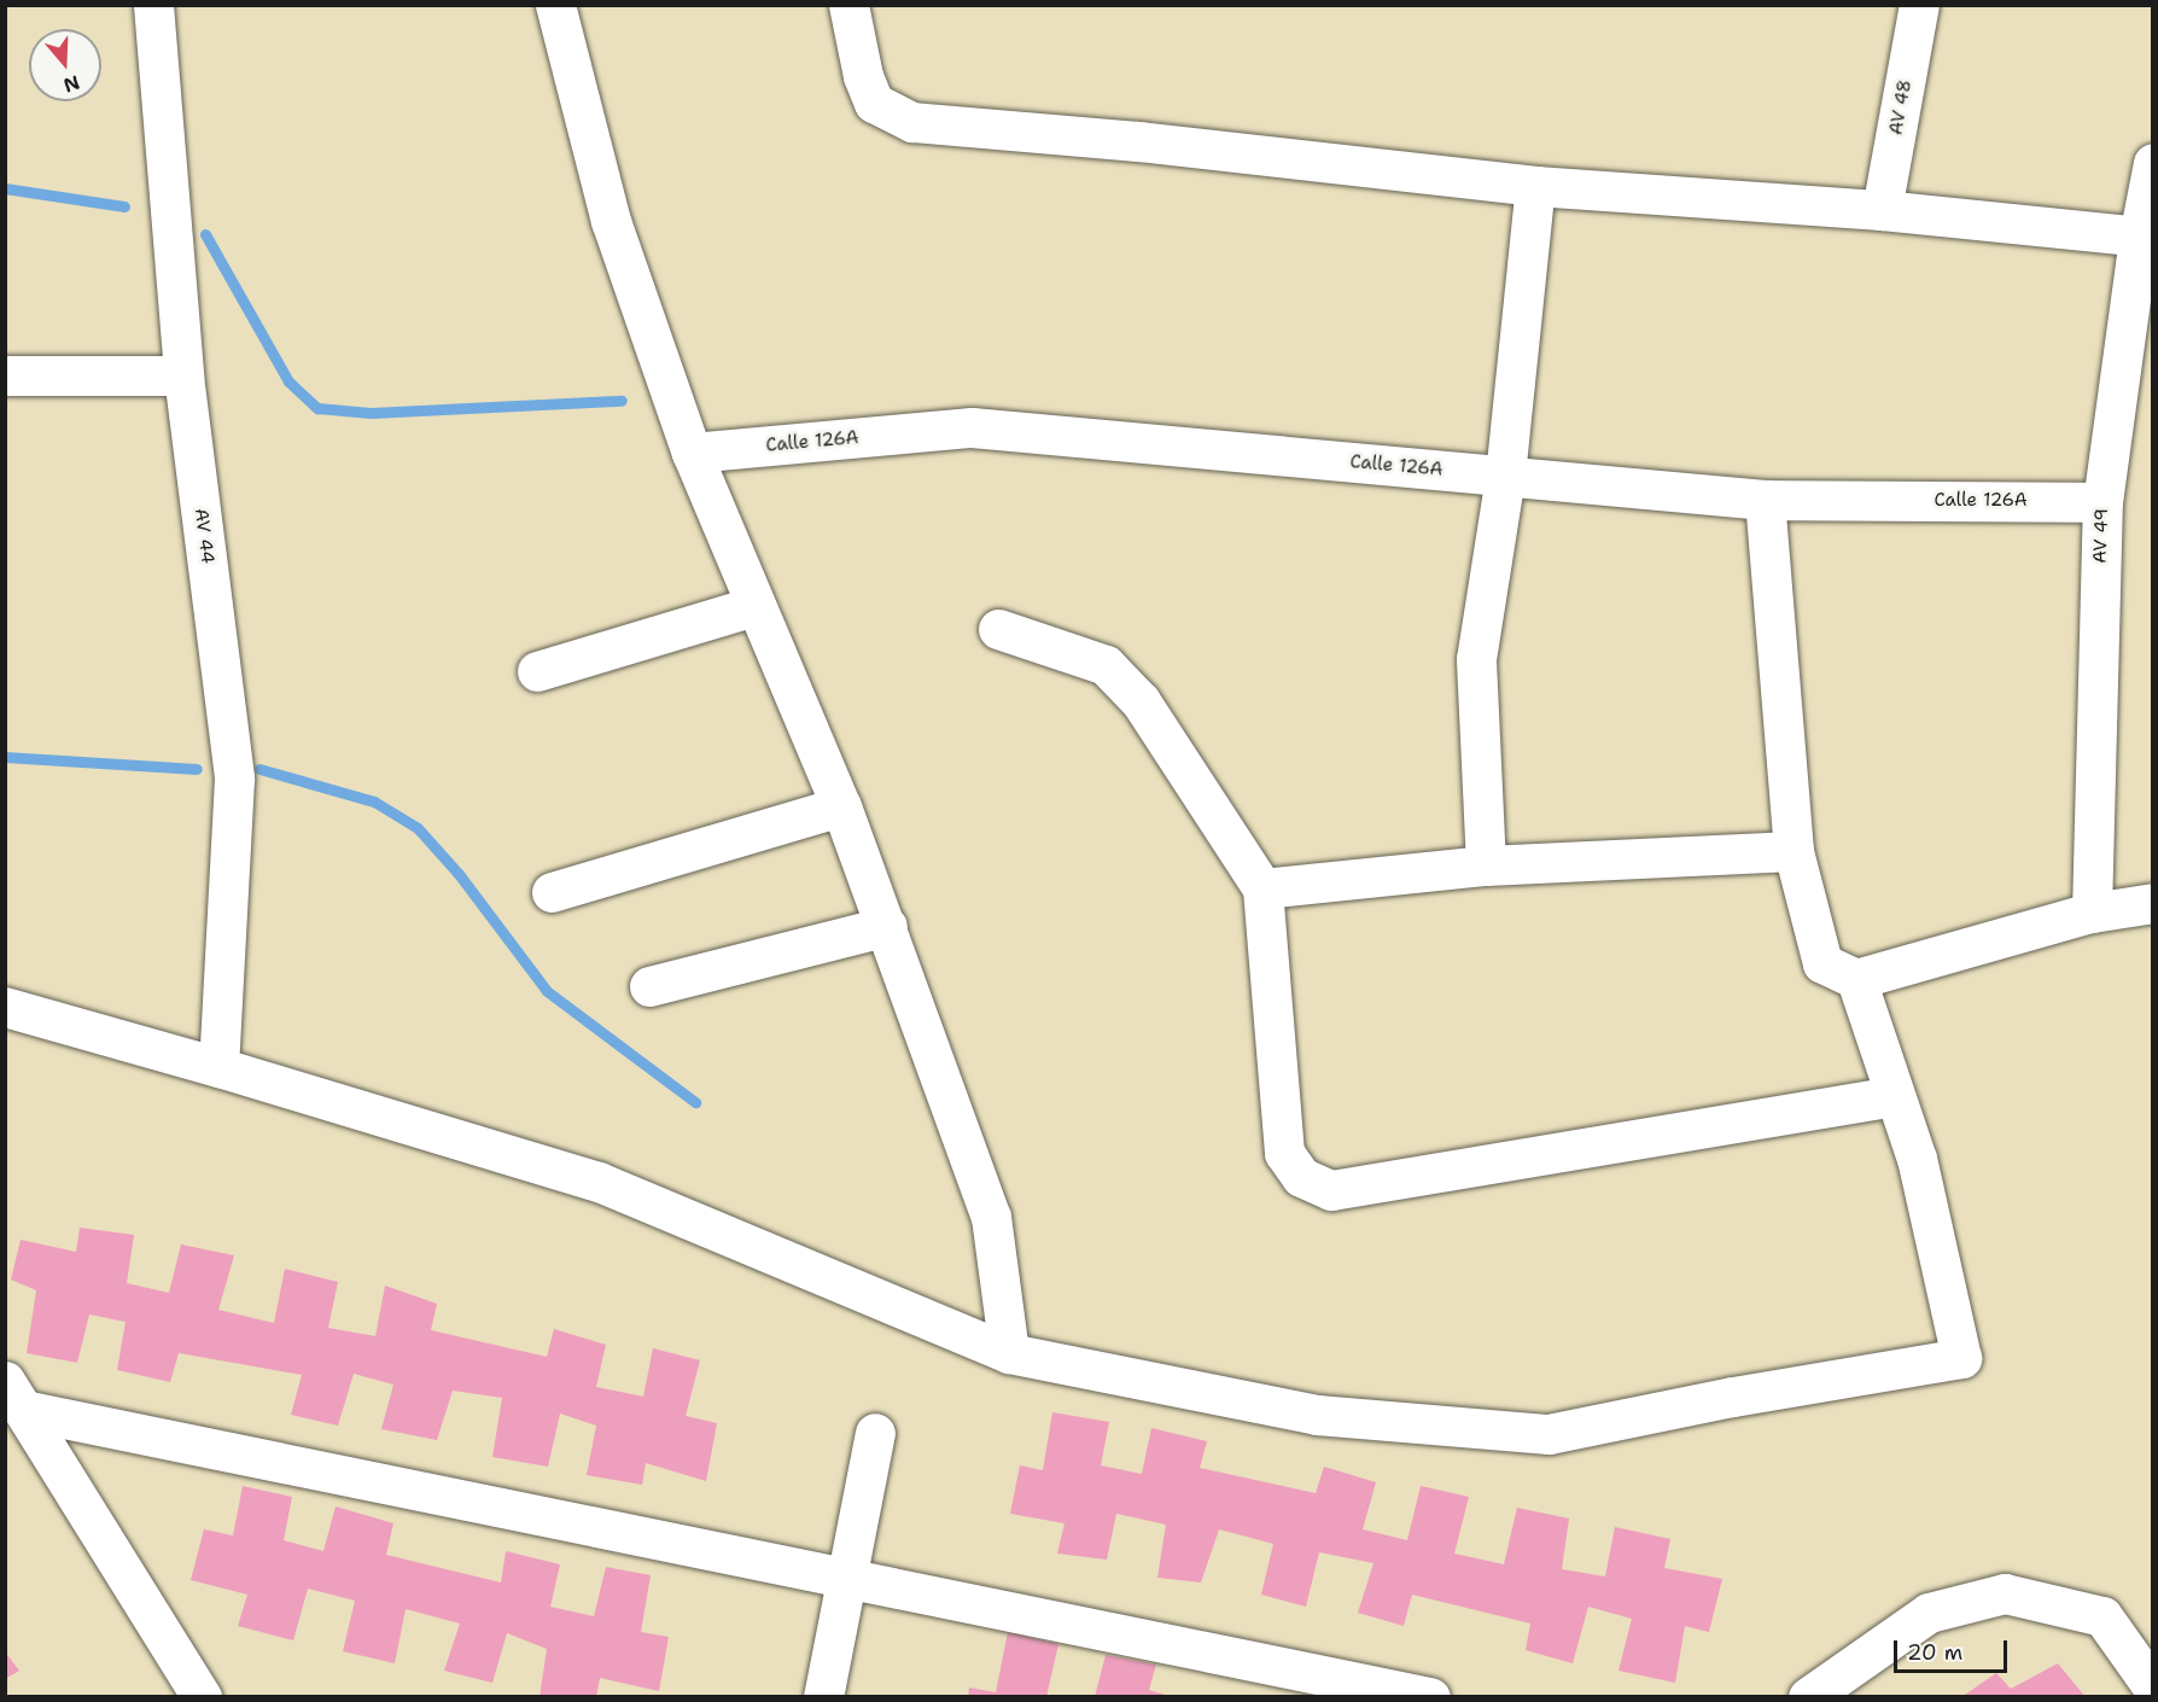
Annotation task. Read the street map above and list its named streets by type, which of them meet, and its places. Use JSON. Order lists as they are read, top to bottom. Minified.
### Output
{"streets":{"street":["AV 48","Calle 126A","AV 44","AV 49"]},"crossings":[["Calle 126A","AV 49"]],"scale_bar":"20 m","north":"bottom"}
